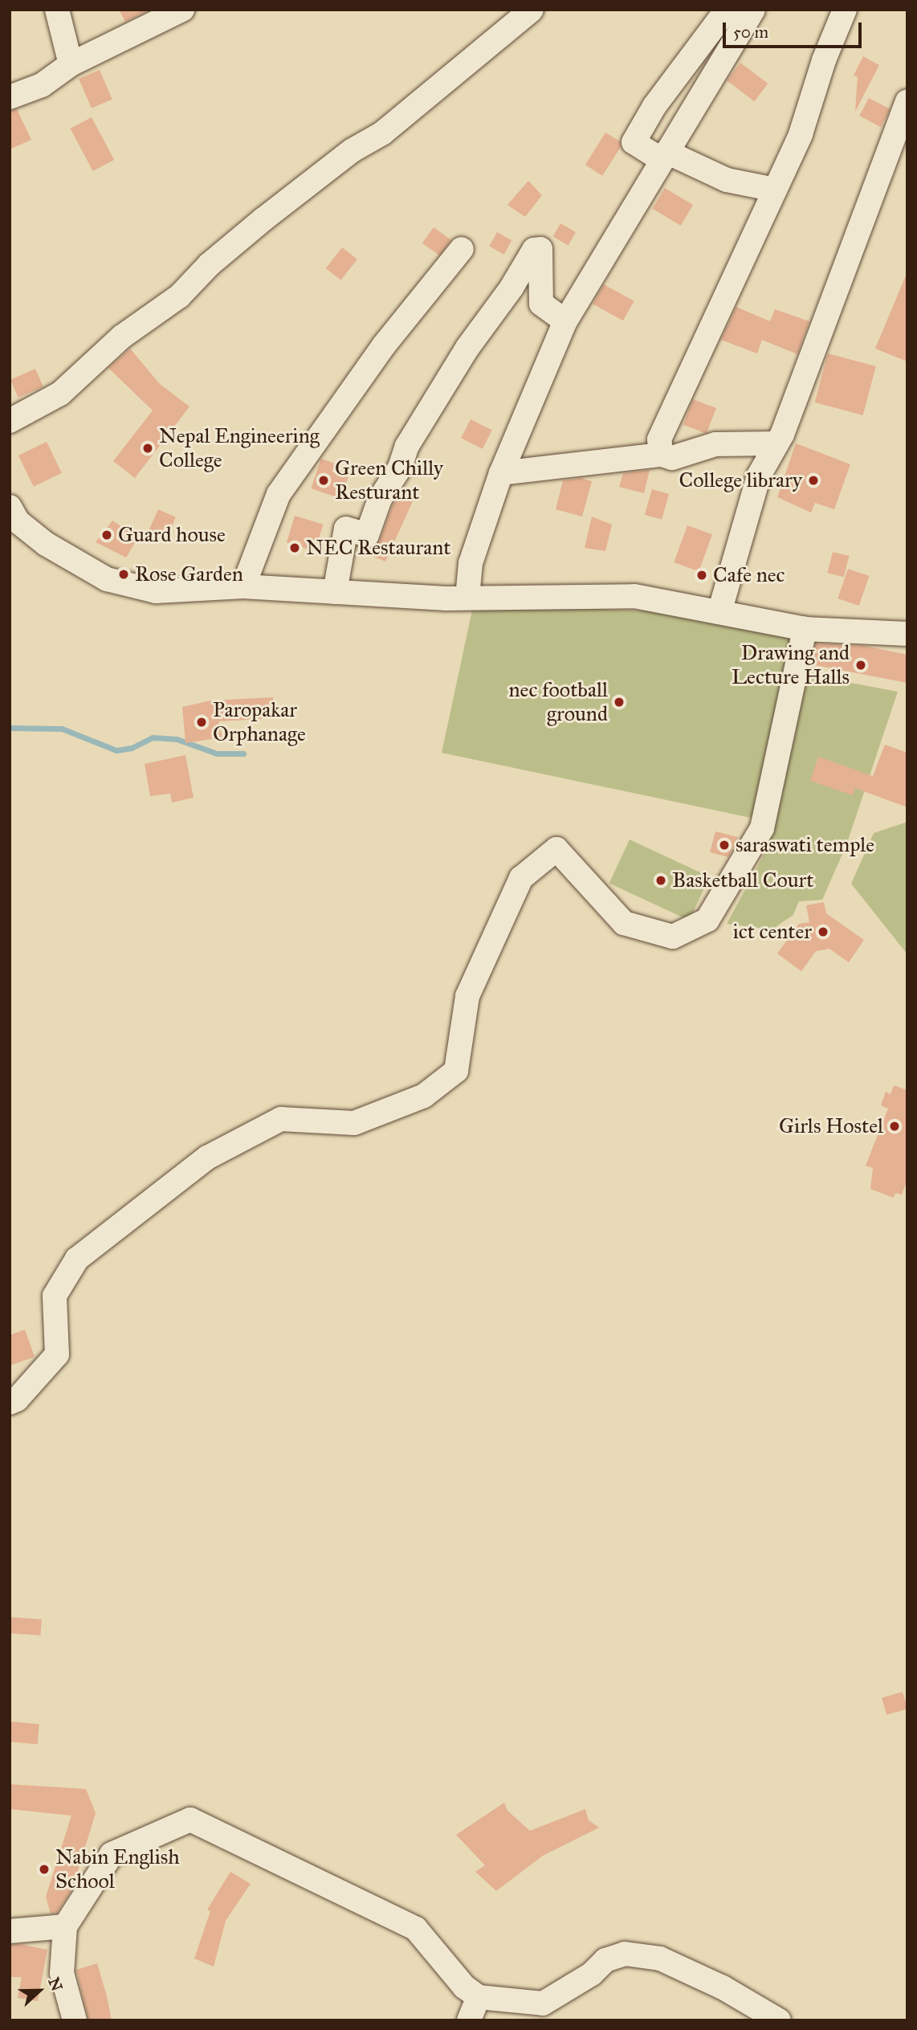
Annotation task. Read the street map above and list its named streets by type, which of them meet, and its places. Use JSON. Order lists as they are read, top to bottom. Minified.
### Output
{"places":["Nepal Engineering College","Green Chilly Resturant","College library","Guard house","NEC Restaurant","Rose Garden","Cafe nec","Drawing and Lecture Halls","nec football ground","Paropakar Orphanage","saraswati temple","Basketball Court","ict center","Girls Hostel","Nabin English School"],"scale_bar":"50 m","north":"right"}
